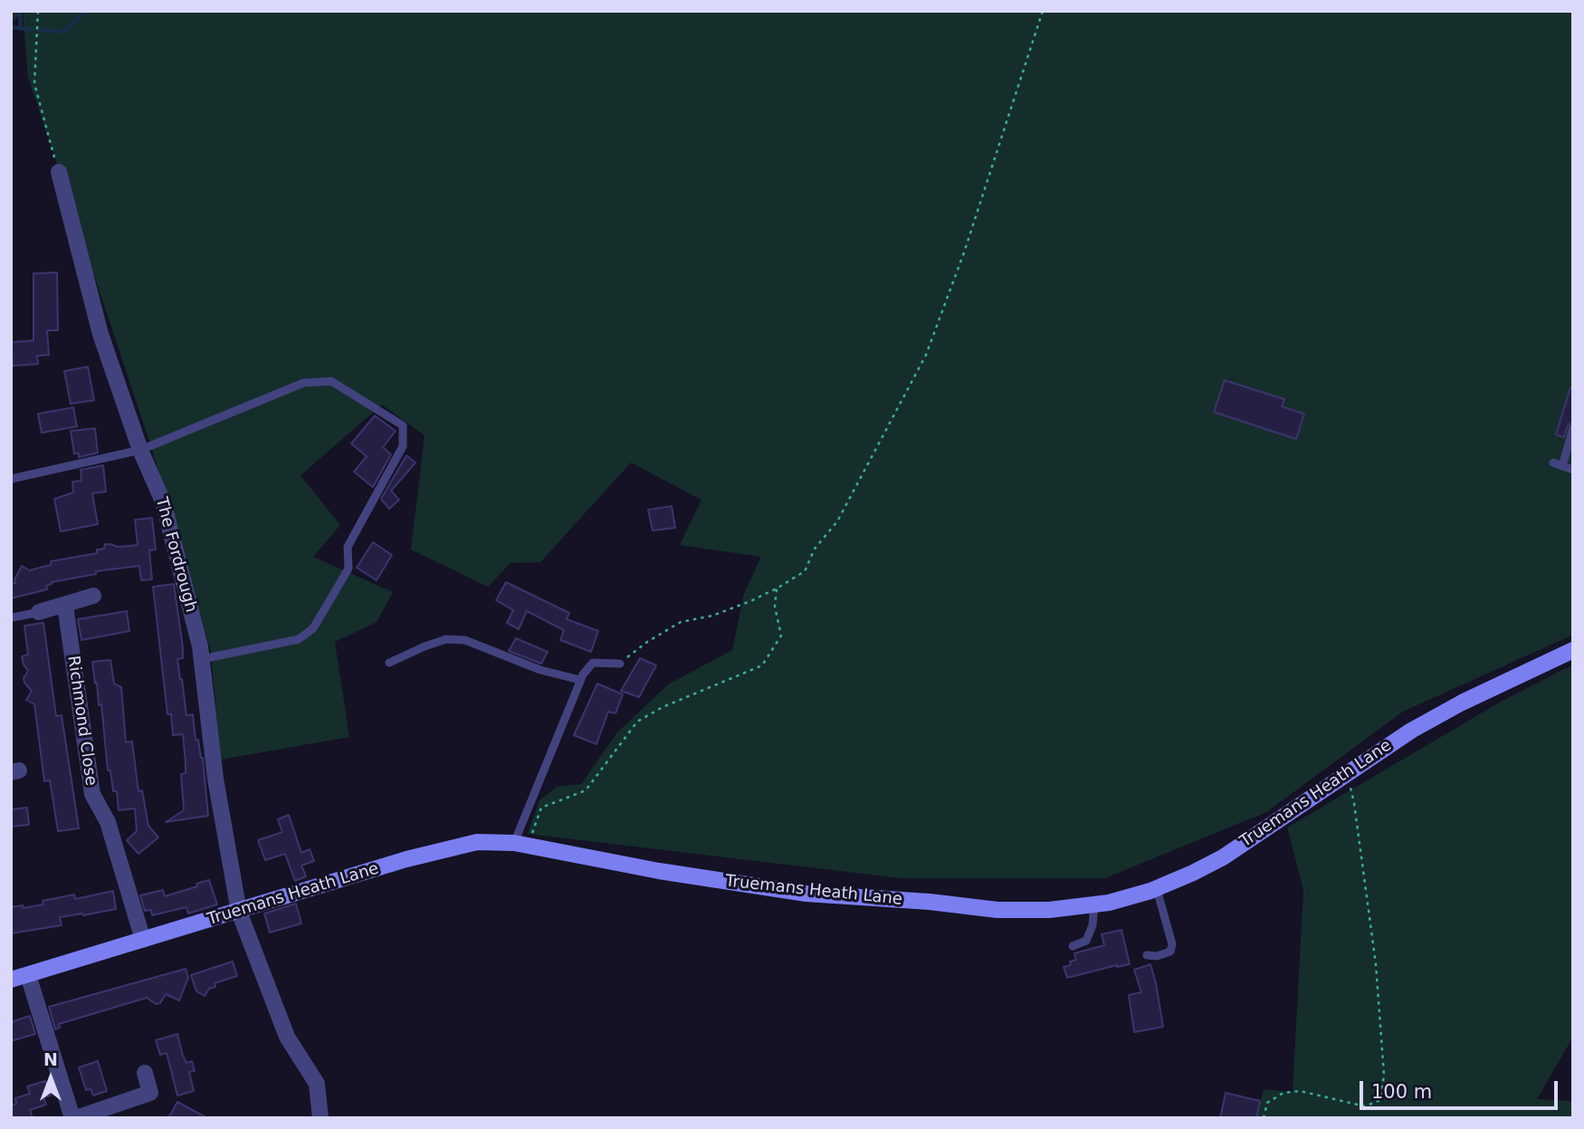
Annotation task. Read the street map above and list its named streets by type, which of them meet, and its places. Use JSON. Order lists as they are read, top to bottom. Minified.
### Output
{"streets":{"street":["The Fordrough","Richmond Close","Truemans Heath Lane"]},"crossings":[["The Fordrough","Truemans Heath Lane"],["Richmond Close","Truemans Heath Lane"]],"scale_bar":"100 m","north":"top"}
